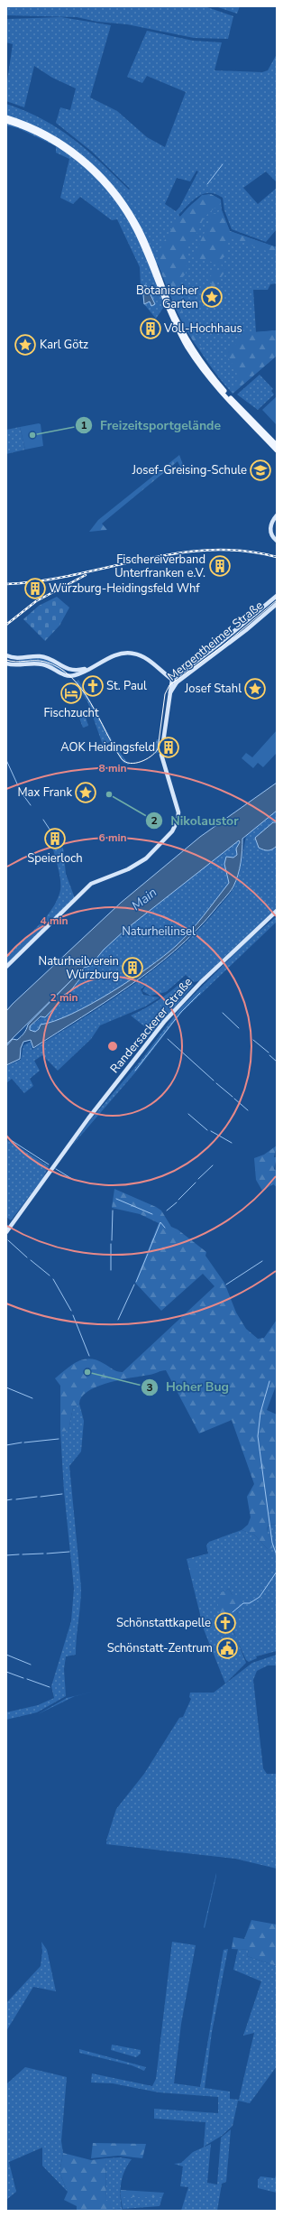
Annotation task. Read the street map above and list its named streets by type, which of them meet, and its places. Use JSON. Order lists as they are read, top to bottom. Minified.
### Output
{"streets":{"main road":["Mergentheimer Straße","Randersackerer Straße"]},"water":["Main"],"parks":["Naturheilinsel"],"places":{"place":["Botanischer Garten","Karl Götz","Josef Stahl","Max Frank"],"building":["Voll-Hochhaus","Fischereiverband Unterfranken e.V.","Würzburg-Heidingsfeld Whf","AOK Heidingsfeld","Speierloch","Naturheilverein Würzburg"],"other":["Freizeitsportgelände","Nikolaustor","Hoher Bug"],"school or university":["Josef-Greising-Schule"],"church":["St. Paul","Schönstattkapelle"],"hotel":["Fischzucht"],"public building":["Schönstatt-Zentrum"]},"rings":["8 min","6 min","4 min","2 min"]}
